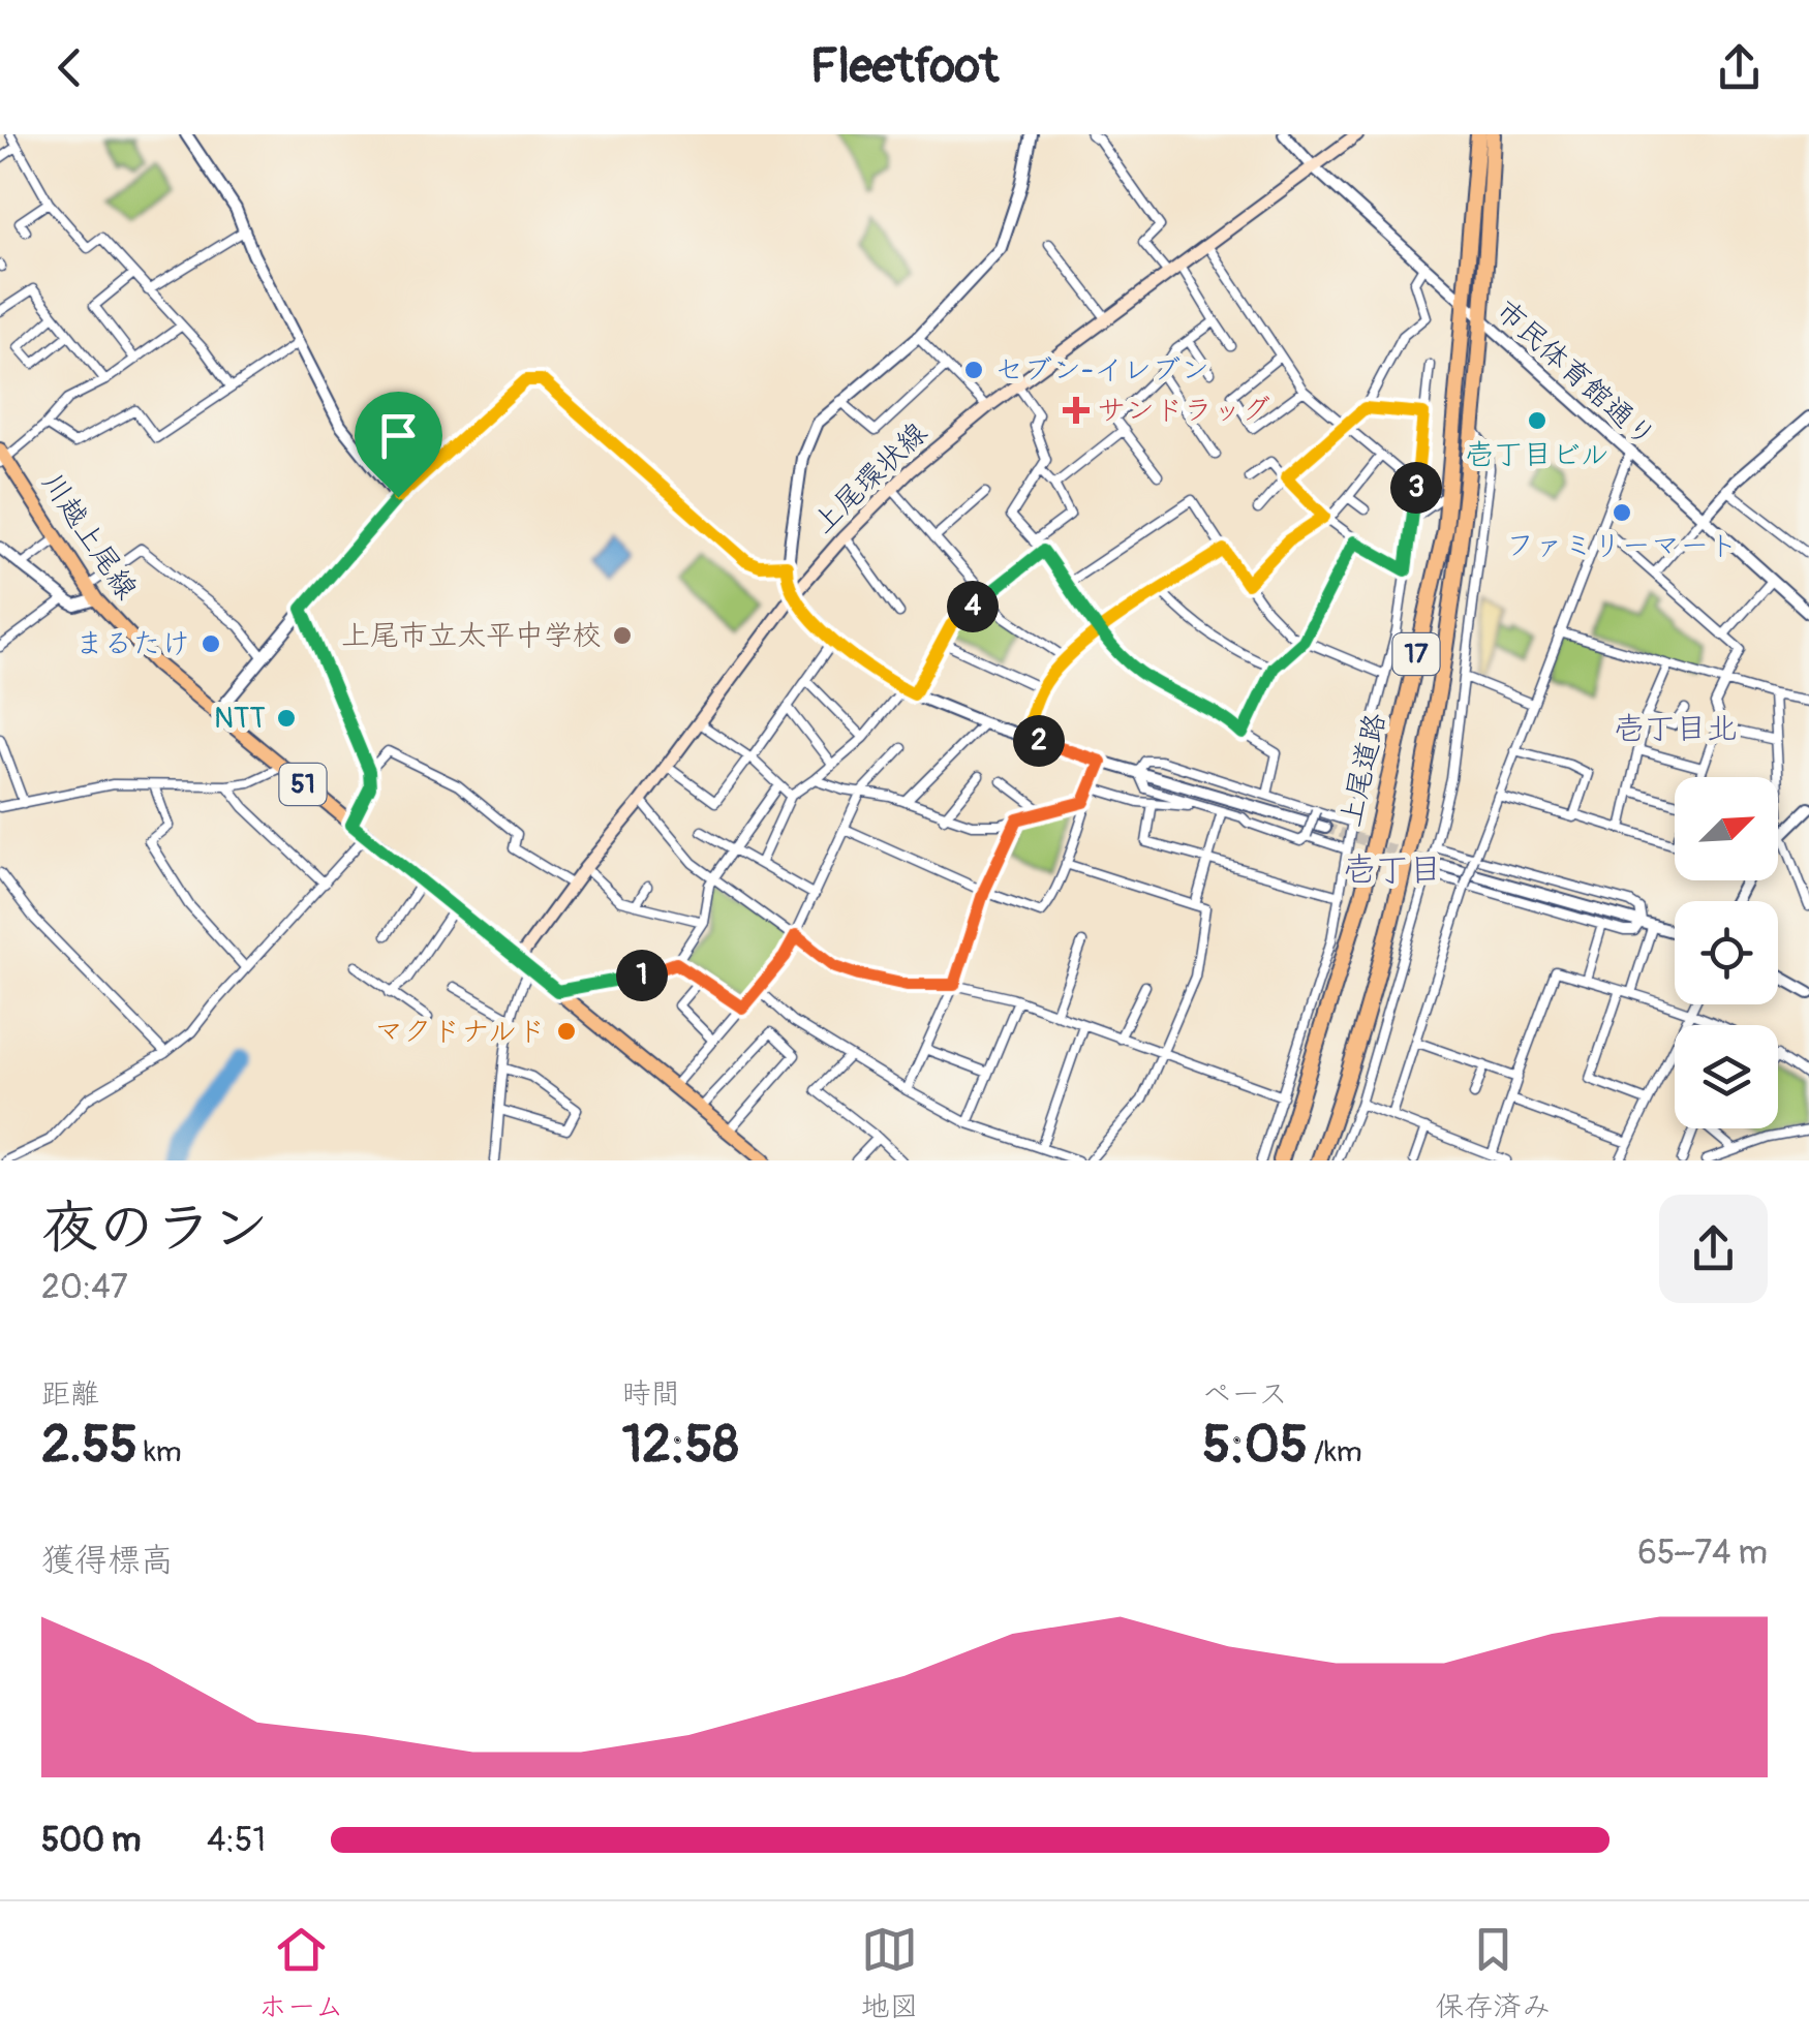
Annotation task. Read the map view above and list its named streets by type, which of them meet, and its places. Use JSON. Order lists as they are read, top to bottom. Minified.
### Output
{"streets":{"highway":["17","上尾道路"],"main road":["上尾環状線","川越上尾線","51"],"street":["市民体育館通り"]},"crossings":[["市民体育館通り","上尾環状線"],["市民体育館通り","上尾道路"],["上尾環状線","川越上尾線"]],"districts":["壱丁目北","壱丁目"],"places":{"other":["セブン-イレブン","壱丁目ビル","ファミリーマート","上尾市立太平中学校","まるたけ","NTT","マクドナルド"],"health":["サンドラッグ"]},"north":"top right","page":{"header":"Fleetfoot","pins":["3","4","2","1"],"heading":["夜のラン","20:47"],"stats":[["距離","2.55 km"],["時間","12:58"],["ペース","5:05 /km"]],"chart":["獲得標高","65–74 m"],"list":[{"name":"500 m","note":"4:51"}],"tabs":["ホーム","地図","保存済み"]}}
